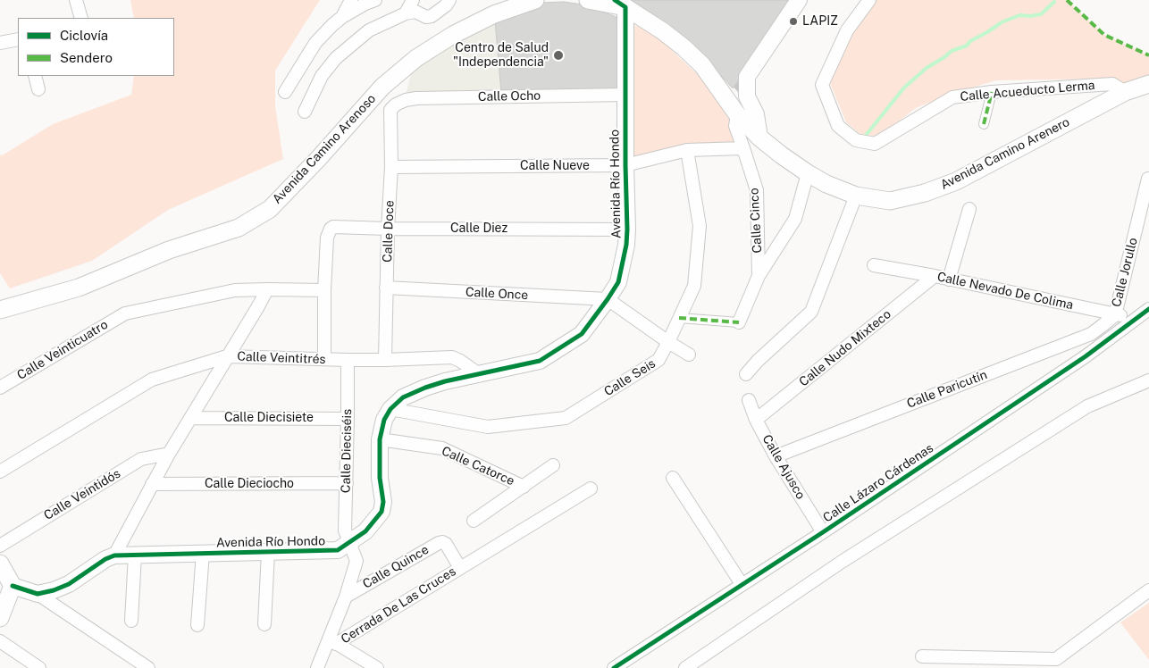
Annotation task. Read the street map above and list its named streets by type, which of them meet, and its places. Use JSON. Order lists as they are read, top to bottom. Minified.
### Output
{"streets":{"main road":["Avenida Camino Arenoso","Avenida Camino Arenero"],"street":["Calle Acueducto Lerma","Calle Ocho","Calle Nueve","Avenida Río Hondo","Calle Cinco","Calle Diez","Calle Doce","Calle Jorullo","Calle Nevado De Colima","Calle Once","Calle Nudo Mixteco","Calle Veinticuatro","Calle Veintitrés","Calle Seis","Calle Paricutín","Calle Diecisiete","Calle Dieciséis","Calle Catorce","Calle Ajusco","Calle Lázaro Cárdenas","Calle Dieciocho","Calle Veintidós","Calle Quince","Cerrada De Las Cruces"]},"crossings":[["Calle Acueducto Lerma","Avenida Camino Arenero"],["Calle Ocho","Avenida Río Hondo"],["Calle Ocho","Calle Doce"],["Calle Nueve","Avenida Río Hondo"],["Calle Nueve","Calle Cinco"],["Calle Nueve","Calle Doce"],["Calle Nueve","Calle Seis"],["Avenida Río Hondo","Calle Diez"],["Avenida Río Hondo","Calle Once"],["Avenida Río Hondo","Calle Veintitrés"],["Avenida Río Hondo","Calle Seis"],["Avenida Río Hondo","Calle Dieciséis"],["Avenida Río Hondo","Calle Catorce"],["Calle Diez","Calle Doce"],["Calle Diez","Calle Veinticuatro"],["Calle Doce","Calle Once"],["Calle Doce","Calle Veintitrés"],["Calle Jorullo","Calle Nevado De Colima"],["Calle Jorullo","Calle Paricutín"],["Calle Nevado De Colima","Calle Nudo Mixteco"],["Calle Nevado De Colima","Calle Paricutín"],["Calle Nevado De Colima","Calle Lázaro Cárdenas"],["Calle Nudo Mixteco","Calle Ajusco"],["Calle Veintitrés","Calle Dieciséis"],["Calle Paricutín","Calle Ajusco"],["Calle Diecisiete","Calle Dieciséis"],["Calle Dieciséis","Calle Dieciocho"],["Calle Dieciséis","Calle Quince"],["Calle Dieciséis","Cerrada De Las Cruces"],["Calle Ajusco","Calle Lázaro Cárdenas"],["Calle Quince","Cerrada De Las Cruces"]],"places":["LAPIZ","Centro de Salud \"Independencia\""],"legend":["Ciclovía","Sendero"]}
